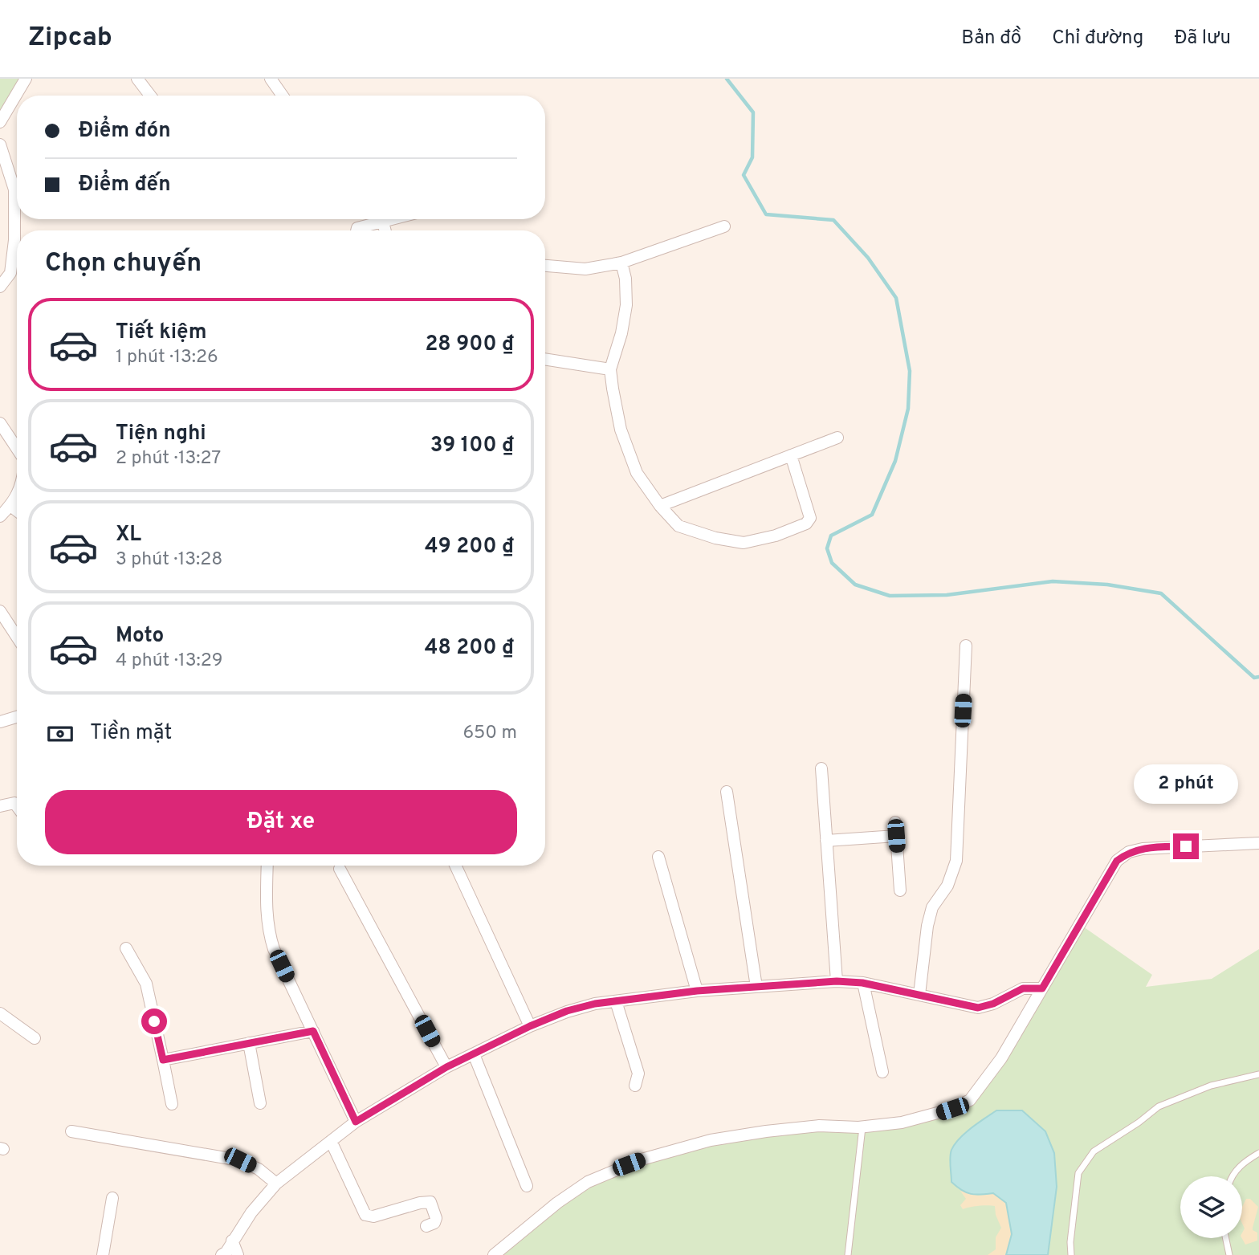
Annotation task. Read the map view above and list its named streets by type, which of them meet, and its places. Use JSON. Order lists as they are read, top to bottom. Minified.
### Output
{"page":{"header":"Zipcab","nav":["Bản đồ","Chỉ đường","Đã lưu"],"banner":["Điểm đón","Điểm đến"],"heading":"Chọn chuyến","list":[{"name":"Tiết kiệm","note":"1 phút · 13:26","value":"28 900 ₫"},{"name":"Tiện nghi","note":"2 phút · 13:27","value":"39 100 ₫"},{"name":"XL","note":"3 phút · 13:28","value":"49 200 ₫"},{"name":"Moto","note":"4 phút · 13:29","value":"48 200 ₫"}],"pay":["Tiền mặt","650 m"],"bubble":"2 phút","buttons":"Đặt xe"}}
